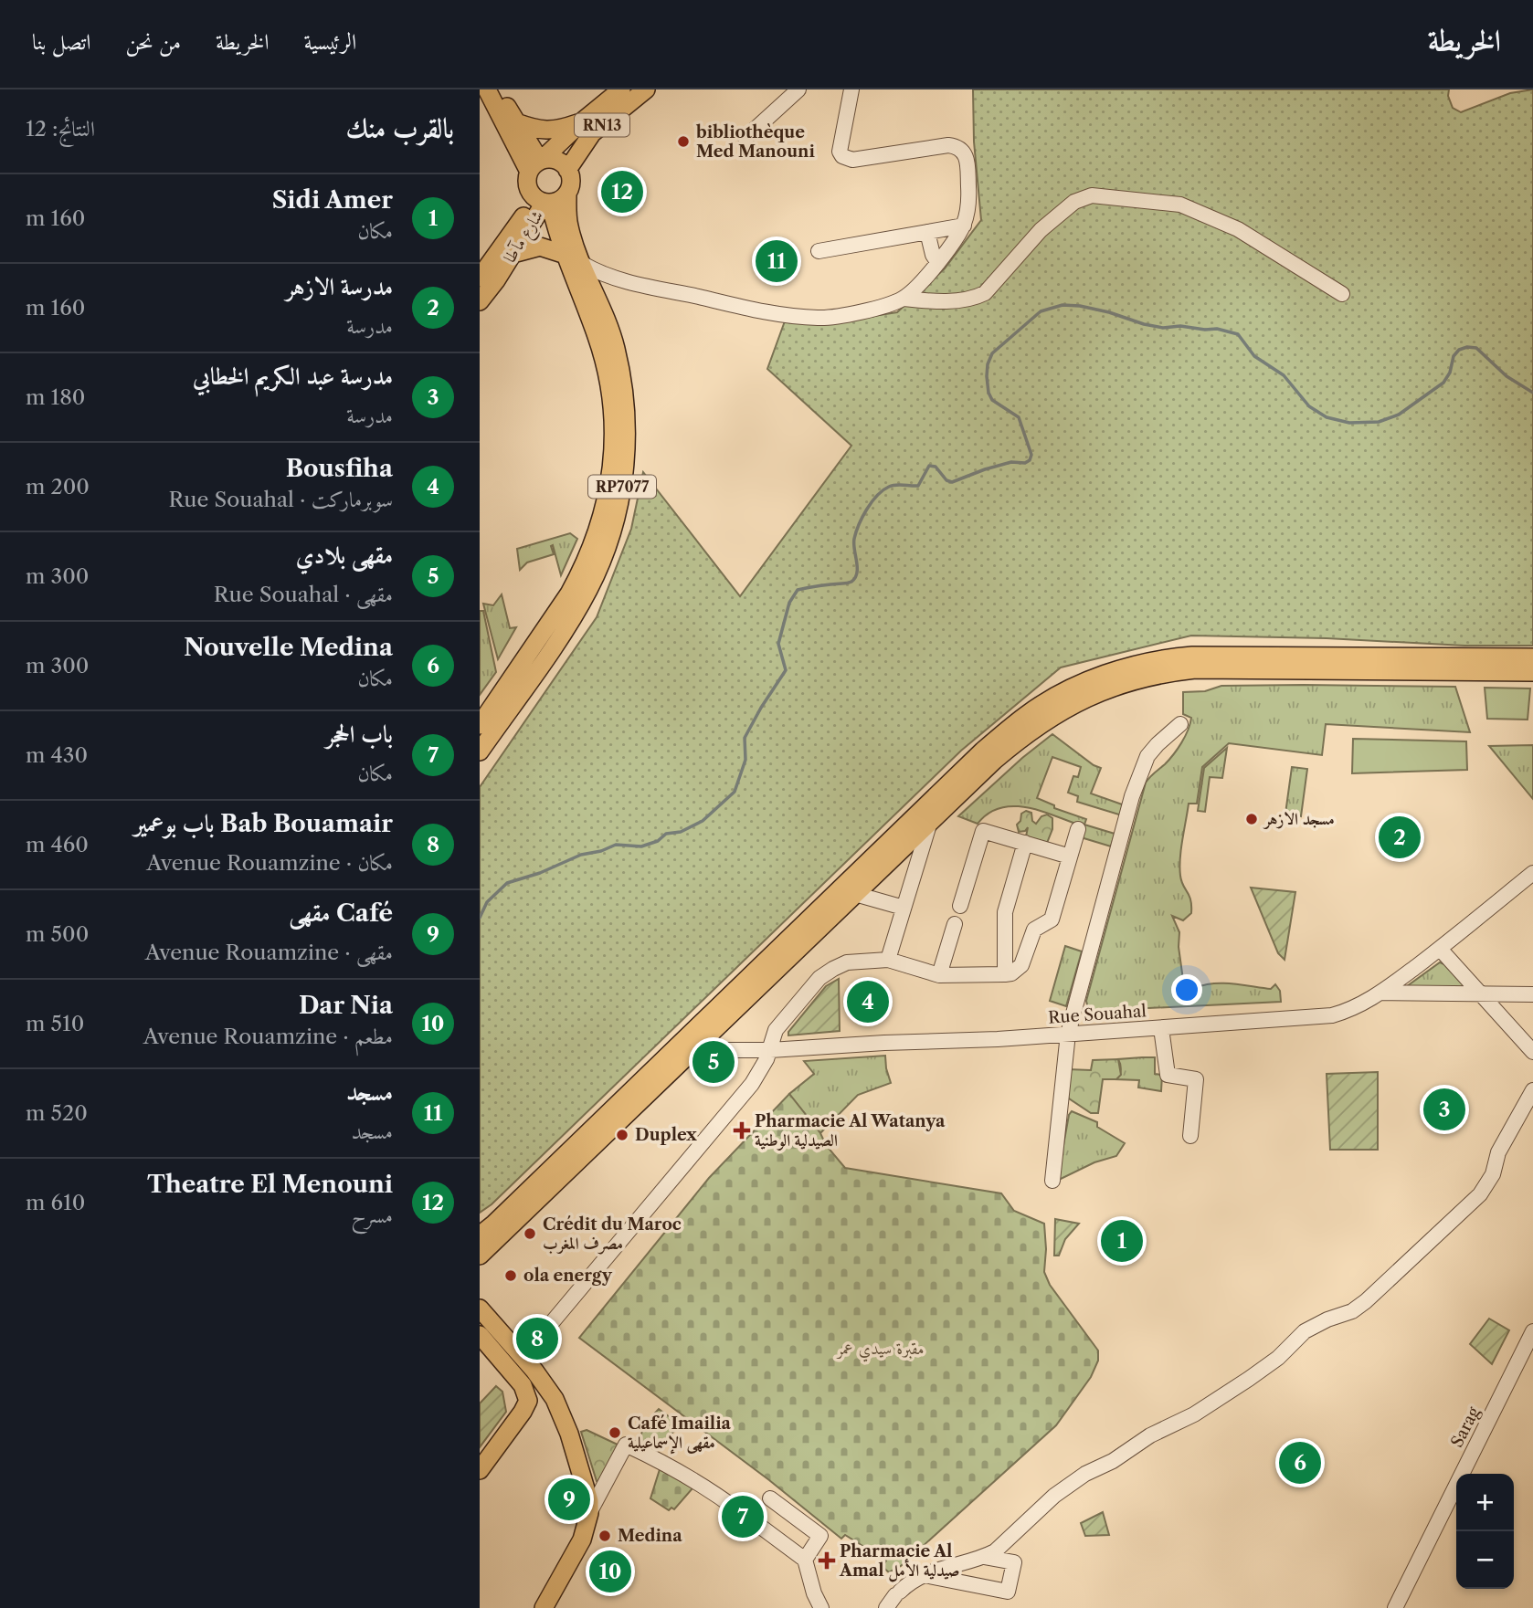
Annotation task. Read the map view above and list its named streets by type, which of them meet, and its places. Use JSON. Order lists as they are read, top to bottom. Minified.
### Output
{"streets":{"main road":["RN13","شارع مآطا","RP7077"],"street":["Rue Souahal","Sarag"]},"crossings":[["RN13","شارع مآطا"],["RN13","RP7077"],["شارع مآطا","RP7077"]],"parks":["مقبرة سيدي عمر"],"places":{"other":["bibliothèque Med Manouni","مسجد الازهر","Duplex","Crédit du Maroc مصرف المغرب","ola energy","Café Imailia مقهى الإسماعيلية","Medina"],"health":["Pharmacie Al Watanya الصيدلية الوطنية","Pharmacie Al Amal صيدلية الأمل"]},"page":{"header":"الخريطة","nav":["الرئيسية","الخريطة","من نحن","اتصل بنا"],"heading":["بالقرب منك","النتائج: 12"],"pins":["12","11","2","4","5","3","1","8","6","9","7","10"],"list":[{"mark":"1","name":"Sidi Amer","note":"مكان","value":"160 m"},{"mark":"2","name":"مدرسة الازهر","note":"مدرسة","value":"160 m"},{"mark":"3","name":"مدرسة عبد الكريم الخطابي","note":"مدرسة","value":"180 m"},{"mark":"4","name":"Bousfiha","note":"سوبرماركت · Rue Souahal","value":"200 m"},{"mark":"5","name":"مقهى بلادي","note":"مقهى · Rue Souahal","value":"300 m"},{"mark":"6","name":"Nouvelle Medina","note":"مكان","value":"300 m"},{"mark":"7","name":"باب الحجر","note":"مكان","value":"430 m"},{"mark":"8","name":"Bab Bouamair باب بوعمير","note":"مكان · Avenue Rouamzine","value":"460 m"},{"mark":"9","name":"Café مقهى","note":"مقهى · Avenue Rouamzine","value":"500 m"},{"mark":"10","name":"Dar Nia","note":"مطعم · Avenue Rouamzine","value":"510 m"},{"mark":"11","name":"مسجد","note":"مسجد","value":"520 m"},{"mark":"12","name":"Theatre El Menouni","note":"مسرح","value":"610 m"}],"map_buttons":["+","−"]}}
